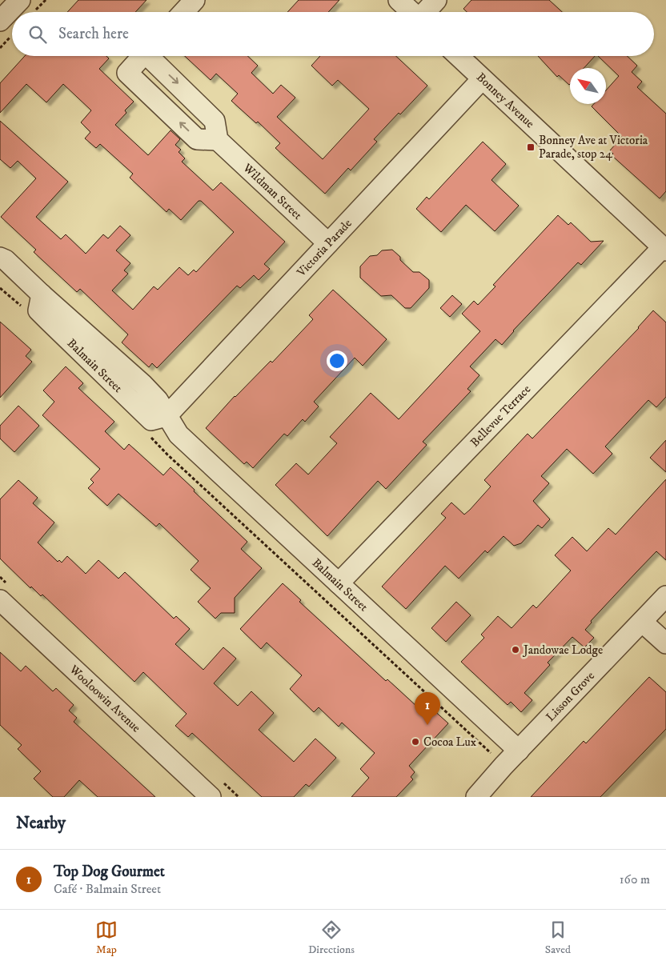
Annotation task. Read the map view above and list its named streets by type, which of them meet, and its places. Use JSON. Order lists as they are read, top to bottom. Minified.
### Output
{"streets":{"street":["Bonney Avenue","Wildman Street","Victoria Parade","Balmain Street","Bellevue Terrace","Lisson Grove","Wooloowin Avenue"]},"crossings":[["Bonney Avenue","Victoria Parade"],["Bonney Avenue","Bellevue Terrace"],["Wildman Street","Victoria Parade"],["Victoria Parade","Balmain Street"],["Balmain Street","Bellevue Terrace"],["Balmain Street","Lisson Grove"]],"places":{"transit":["Bonney Ave at Victoria Parade, stop 24"],"other":["Jandowae Lodge","Cocoa Lux"]},"north":"top left","page":{"search":"Search here","pins":"1","heading":"Nearby","list":[{"mark":"1","name":"Top Dog Gourmet","note":"Café · Balmain Street","value":"160 m"}],"nav":["Map","Directions","Saved"]}}
